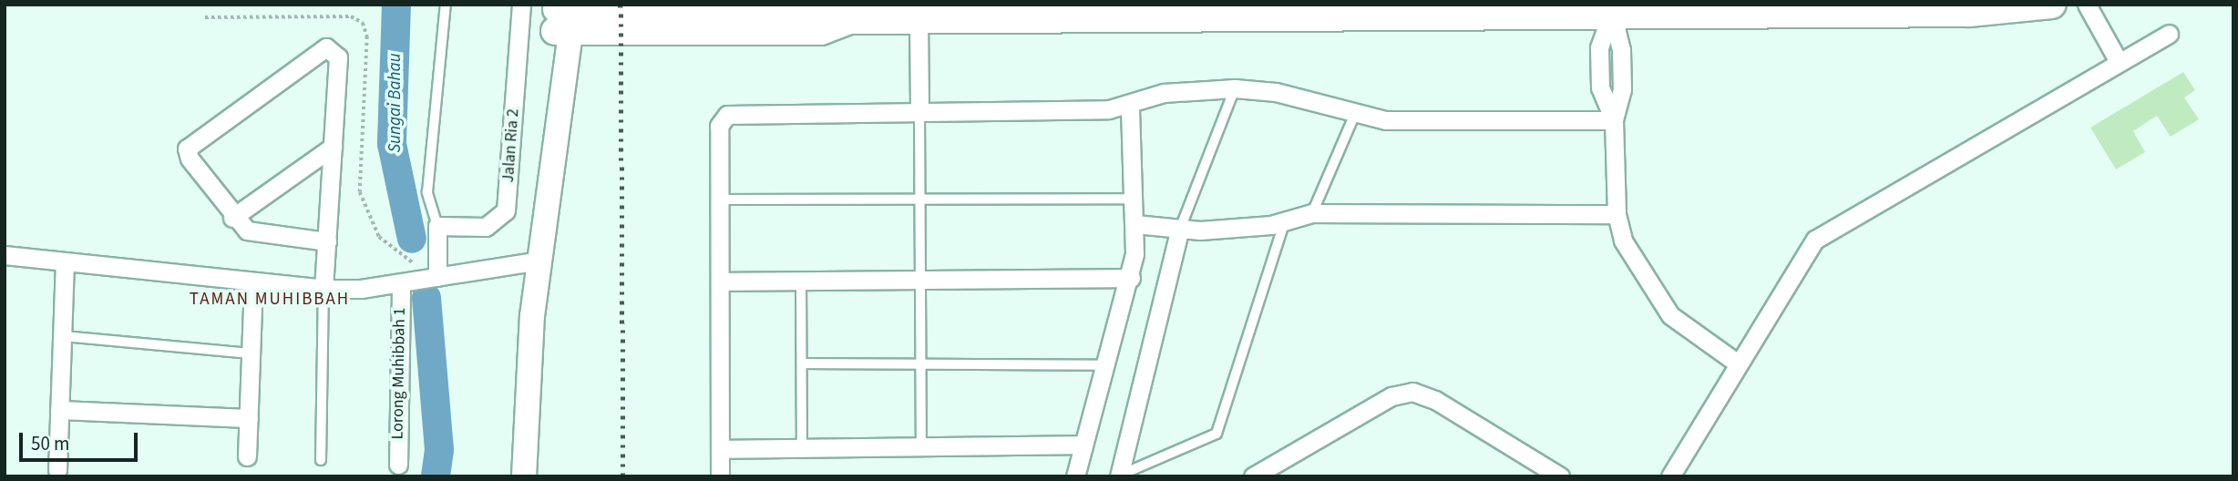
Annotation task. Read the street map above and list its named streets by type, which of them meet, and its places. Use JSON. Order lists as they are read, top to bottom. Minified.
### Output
{"streets":{"street":["Jalan Ria 2","Lorong Muhibbah 1"]},"districts":["TAMAN MUHIBBAH"],"water":["Sungai Bahau"],"scale_bar":"50 m"}
